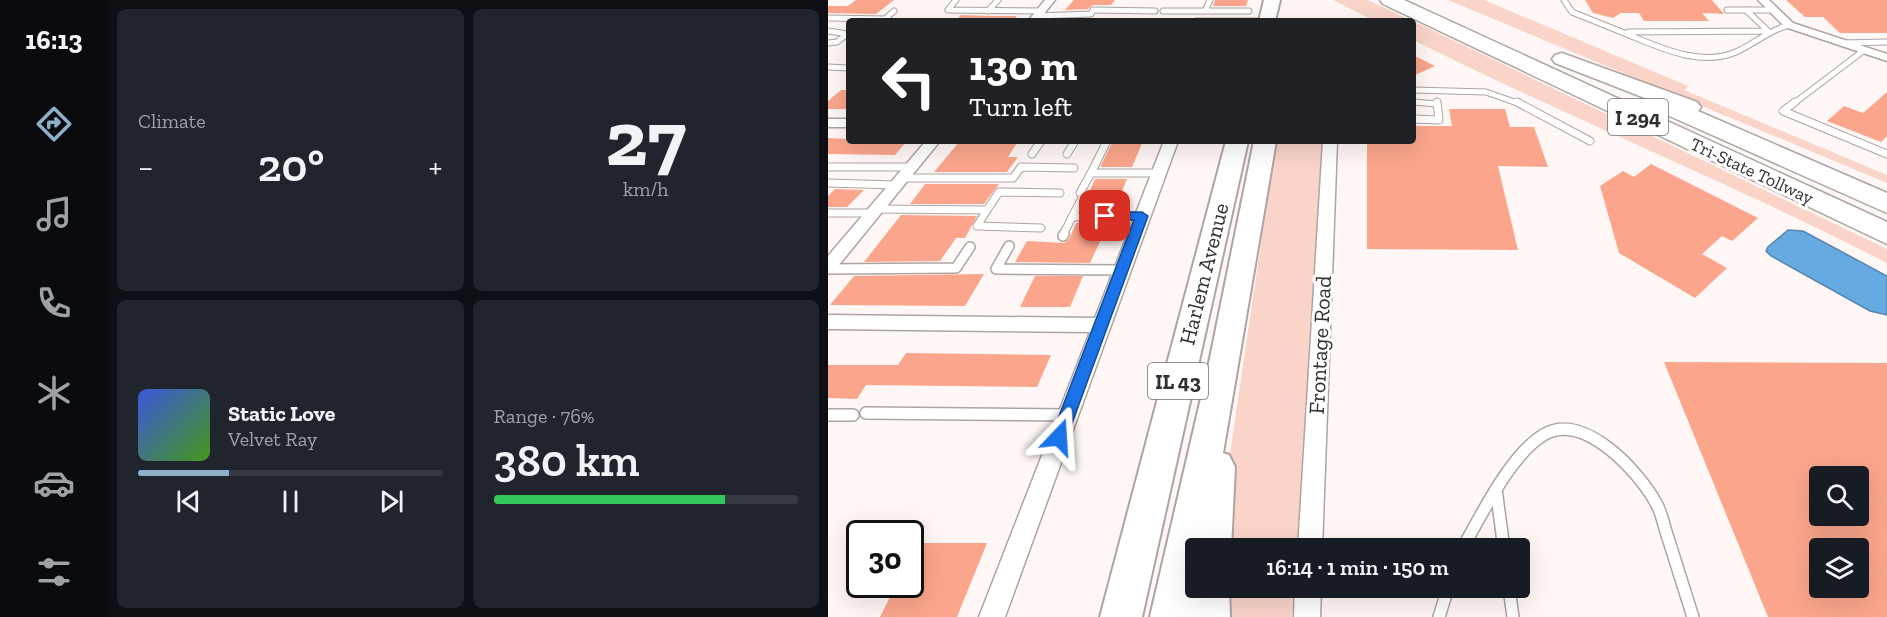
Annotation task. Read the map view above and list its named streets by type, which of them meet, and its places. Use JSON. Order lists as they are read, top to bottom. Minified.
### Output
{"streets":{"highway":["I 294","Tri-State Tollway"],"main road":["Harlem Avenue","IL 43"],"street":["Frontage Road"]},"page":{"tabs":"16:13","tile":["Climate",["27","km/h"],["Range · 76%","380 km"]],"turn":["130 m","Turn left"],"heat":["−","20°","+"],"song":["Static Love","Velvet Ray"],"limit":"30","trip":"16:14 · 1 min · 150 m"}}
